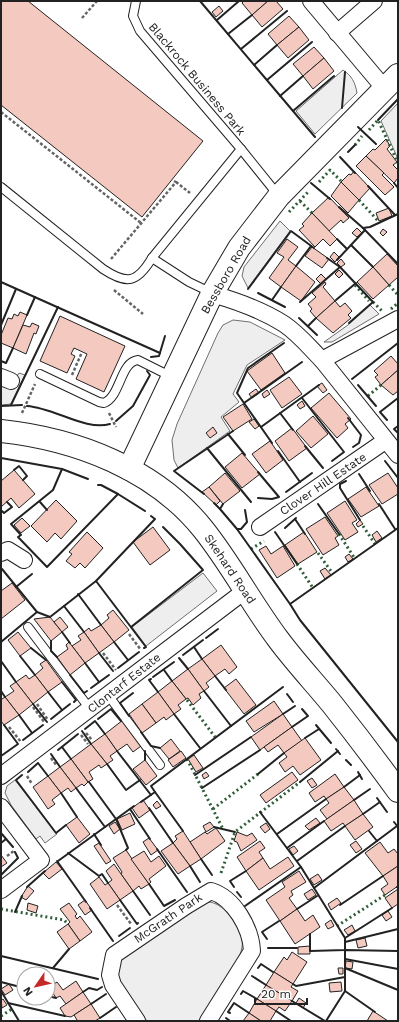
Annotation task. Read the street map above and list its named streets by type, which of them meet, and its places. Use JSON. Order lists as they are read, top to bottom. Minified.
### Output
{"streets":{"main road":["Bessboro Road","Skehard Road"],"street":["Clover Hill Estate","Clontarf Estate","McGrath Park"],"lane":["Blackrock Business Park"]},"crossings":[["Blackrock Business Park","Bessboro Road"],["Bessboro Road","Skehard Road"],["Skehard Road","Clontarf Estate"]],"scale_bar":"20 m","north":"bottom left"}
